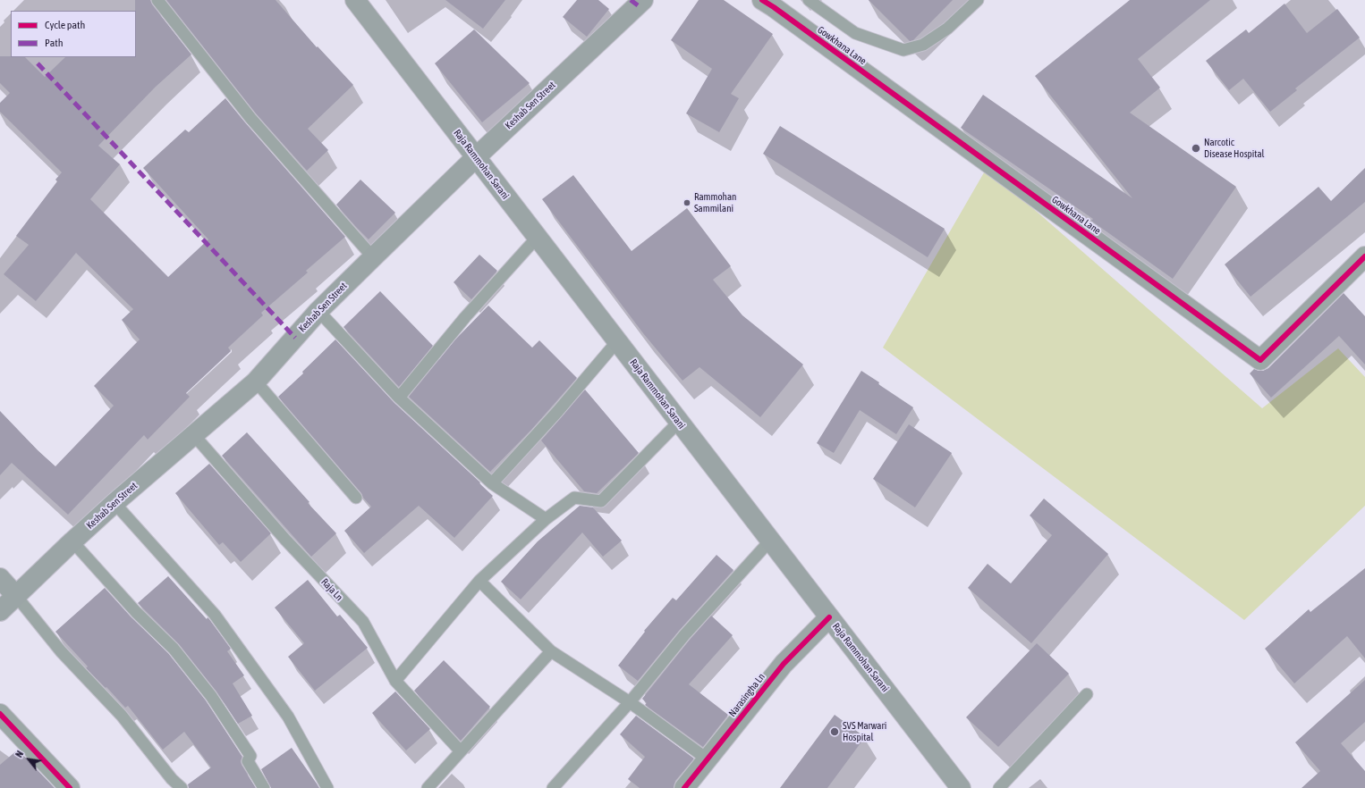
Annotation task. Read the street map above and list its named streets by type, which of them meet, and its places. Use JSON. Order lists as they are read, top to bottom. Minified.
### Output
{"streets":{"main road":["Keshab Sen Street","Raja Rammohan Sarani"],"street":["Gowkhana Lane","Narasingha Ln"],"lane":["Raja Ln"]},"crossings":[["Keshab Sen Street","Raja Rammohan Sarani"],["Keshab Sen Street","Raja Ln"],["Raja Rammohan Sarani","Narasingha Ln"]],"places":["Narcotic Disease Hospital","Rammohan Sammilani","SVS Marwari Hospital"],"legend":["Cycle path","Path"],"north":"top left"}
